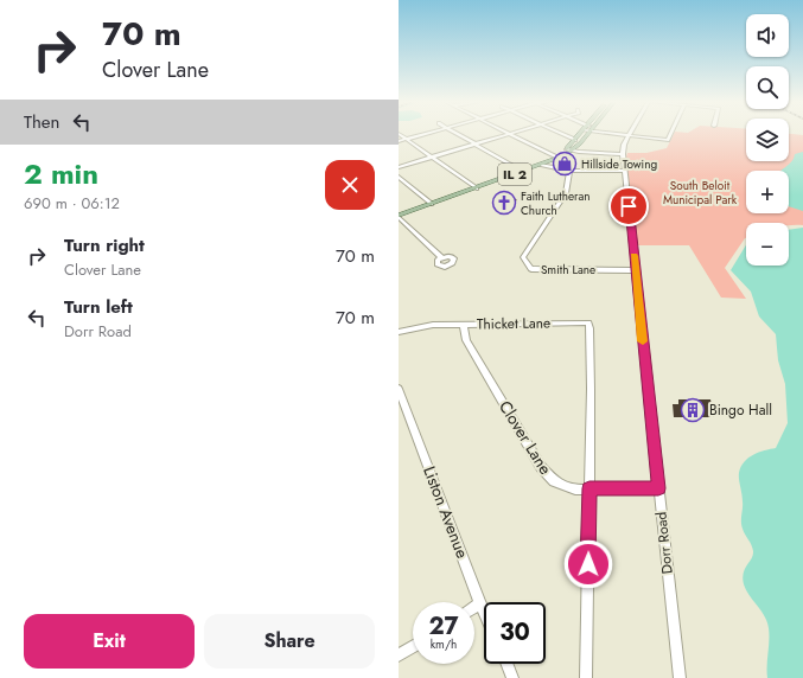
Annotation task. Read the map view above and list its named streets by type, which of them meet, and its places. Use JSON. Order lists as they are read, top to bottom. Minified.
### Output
{"streets":{"main road":["IL 2"],"street":["Smith Lane","Thicket Lane","Clover Lane","Liston Avenue","Dorr Road"]},"crossings":[["Smith Lane","Dorr Road"],["Thicket Lane","Clover Lane"],["Clover Lane","Dorr Road"]],"parks":["South Beloit Municipal Park"],"places":{"shop":["Hillside Towing"],"church":["Faith Lutheran Church"],"building":["Bingo Hall"]},"page":{"turn":["70 m","Clover Lane"],"map_buttons":["+","−"],"then":"Then","heading":["2 min","690 m · 06:12"],"list":[{"name":"Turn right","note":"Clover Lane","value":"70 m"},{"name":"Turn left","note":"Dorr Road","value":"70 m"}],"speed":"27 km/h","limit":"30","buttons":["Exit","Share"]}}
